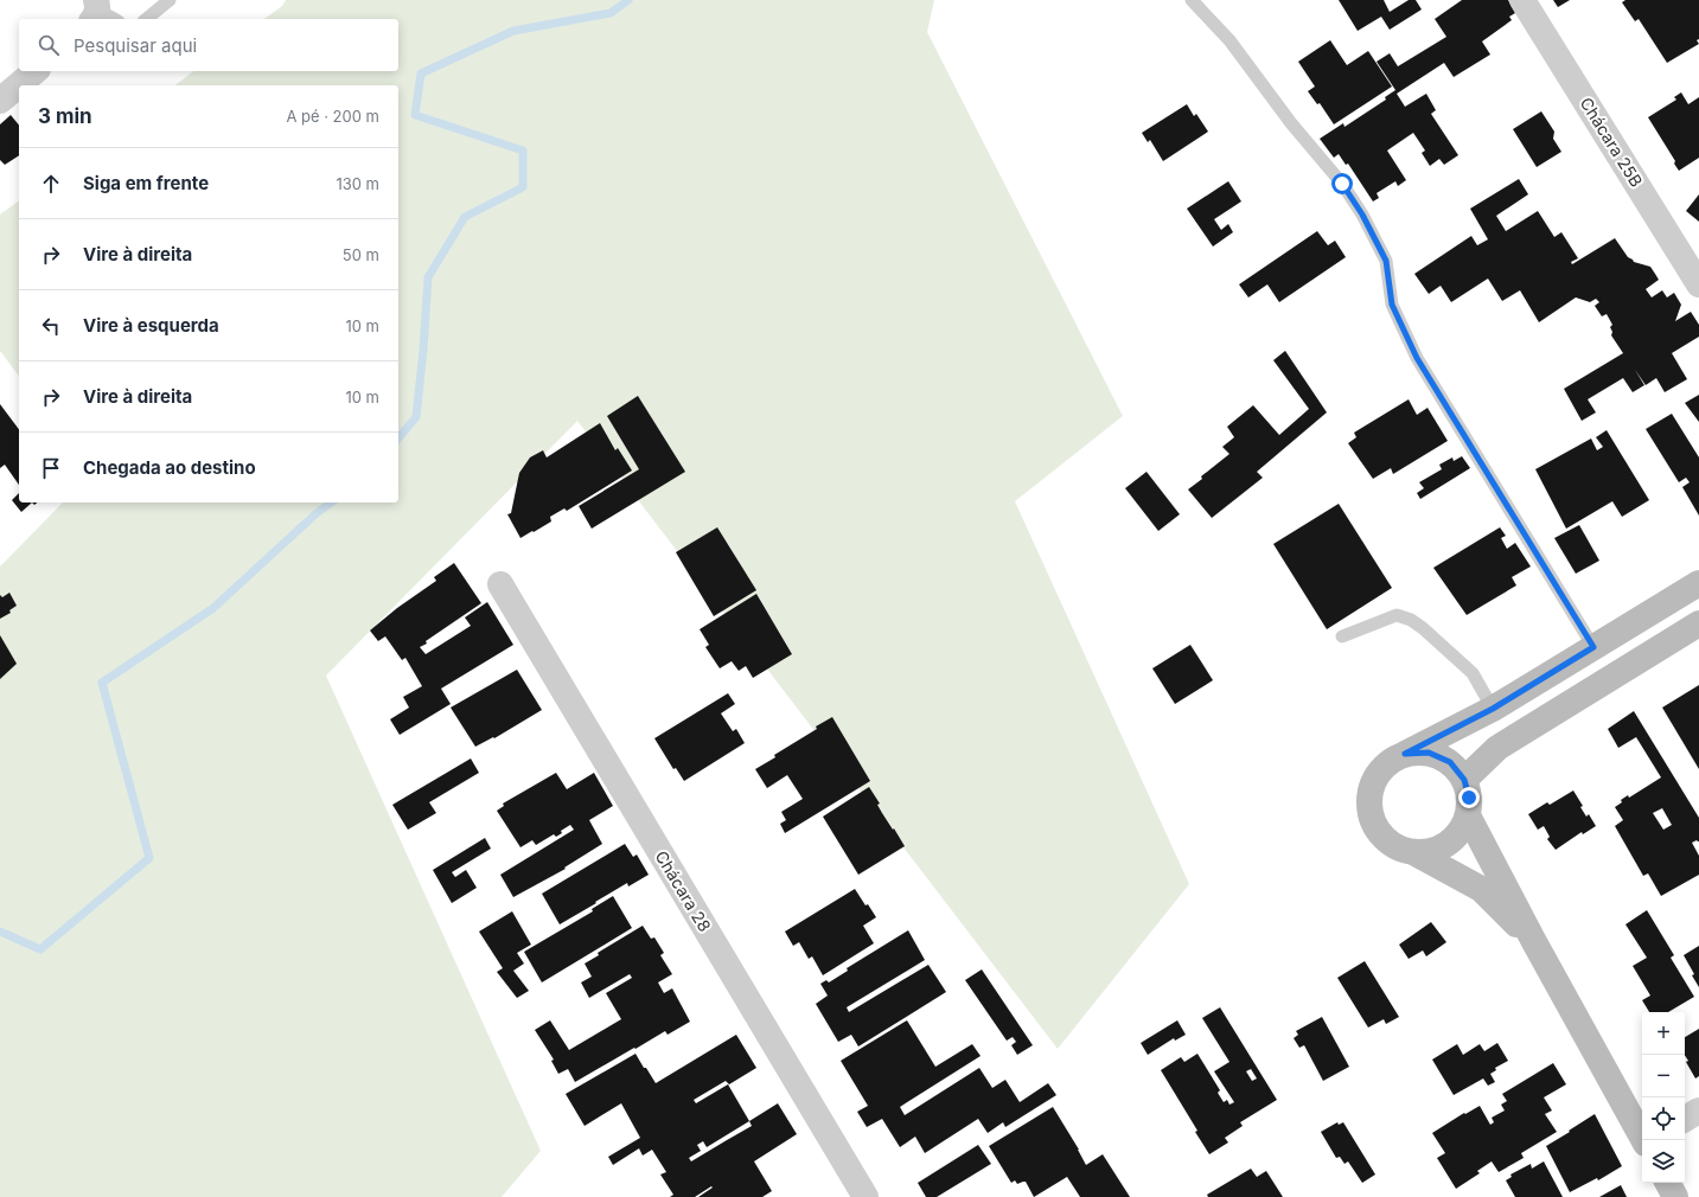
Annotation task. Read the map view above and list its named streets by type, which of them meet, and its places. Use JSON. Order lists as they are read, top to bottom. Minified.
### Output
{"streets":{"street":["Chácara 25B","Chácara 28"]},"page":{"search":"Pesquisar aqui","heading":["3 min","A pé · 200 m"],"list":[["Siga em frente","130 m"],["Vire à direita","50 m"],["Vire à esquerda","10 m"],["Vire à direita","10 m"],"Chegada ao destino"],"map_buttons":["+","−"]}}
